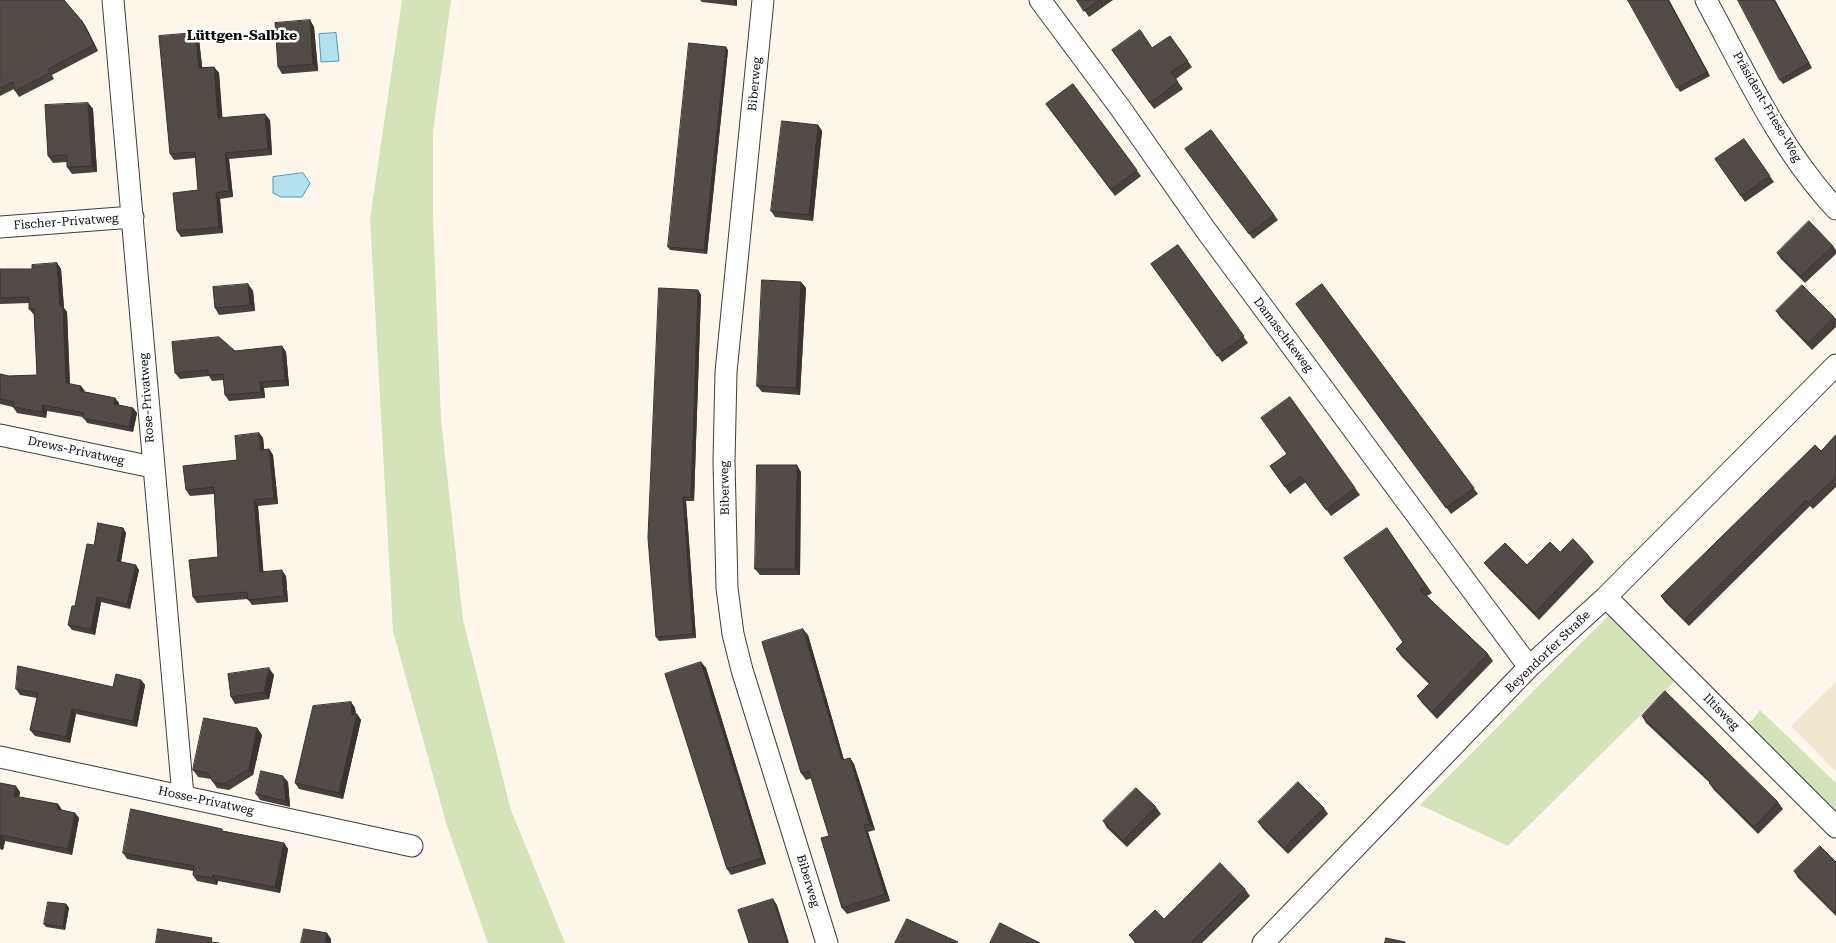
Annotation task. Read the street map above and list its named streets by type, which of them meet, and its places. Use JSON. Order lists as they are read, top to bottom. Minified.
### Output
{"streets":{"street":["Biberweg","Präsident-Friese-Weg","Fischer-Privatweg","Damaschkeweg","Rose-Privatweg","Drews-Privatweg","Beyendorfer Straße","Iltisweg","Hosse-Privatweg"]},"crossings":[["Fischer-Privatweg","Rose-Privatweg"],["Damaschkeweg","Beyendorfer Straße"],["Rose-Privatweg","Drews-Privatweg"],["Rose-Privatweg","Hosse-Privatweg"],["Beyendorfer Straße","Iltisweg"]],"districts":["Lüttgen-Salbke"]}
